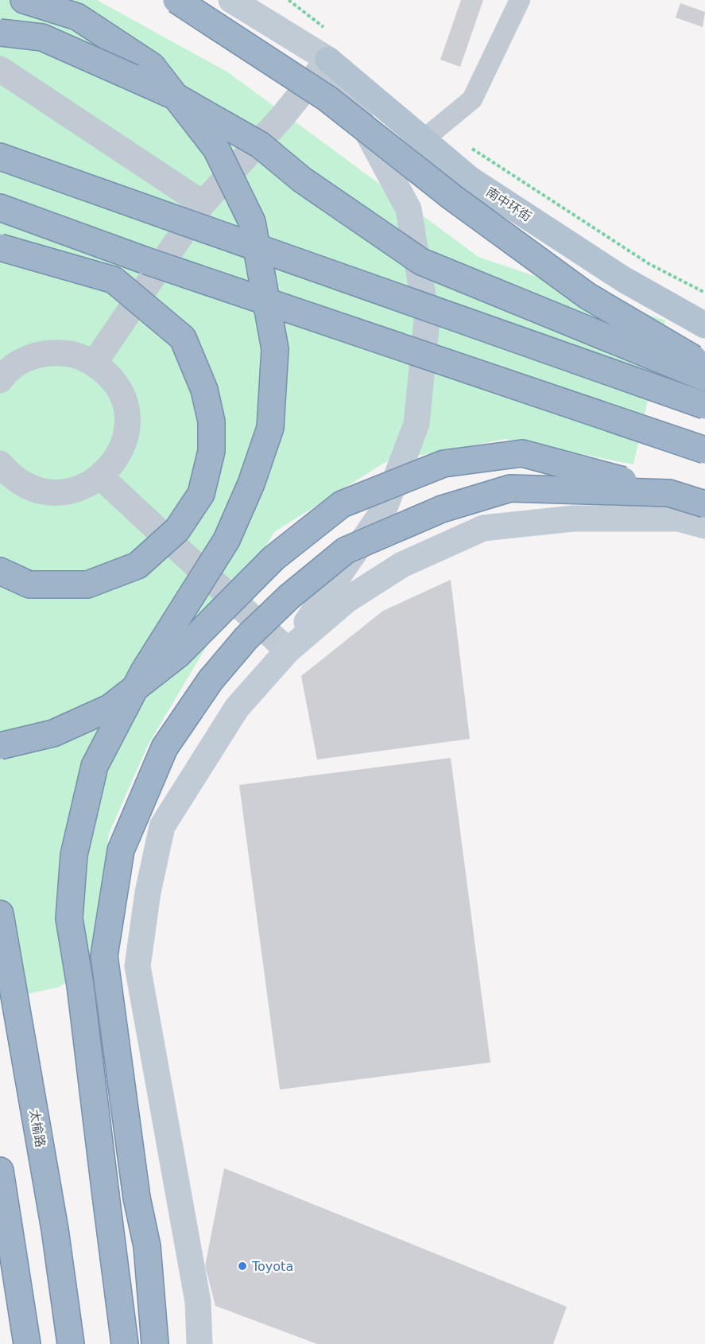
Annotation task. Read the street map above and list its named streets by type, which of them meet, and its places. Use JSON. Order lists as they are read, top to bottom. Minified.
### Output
{"streets":{"highway":["太榆路"],"main road":["南中环街"]},"places":["Toyota"]}
